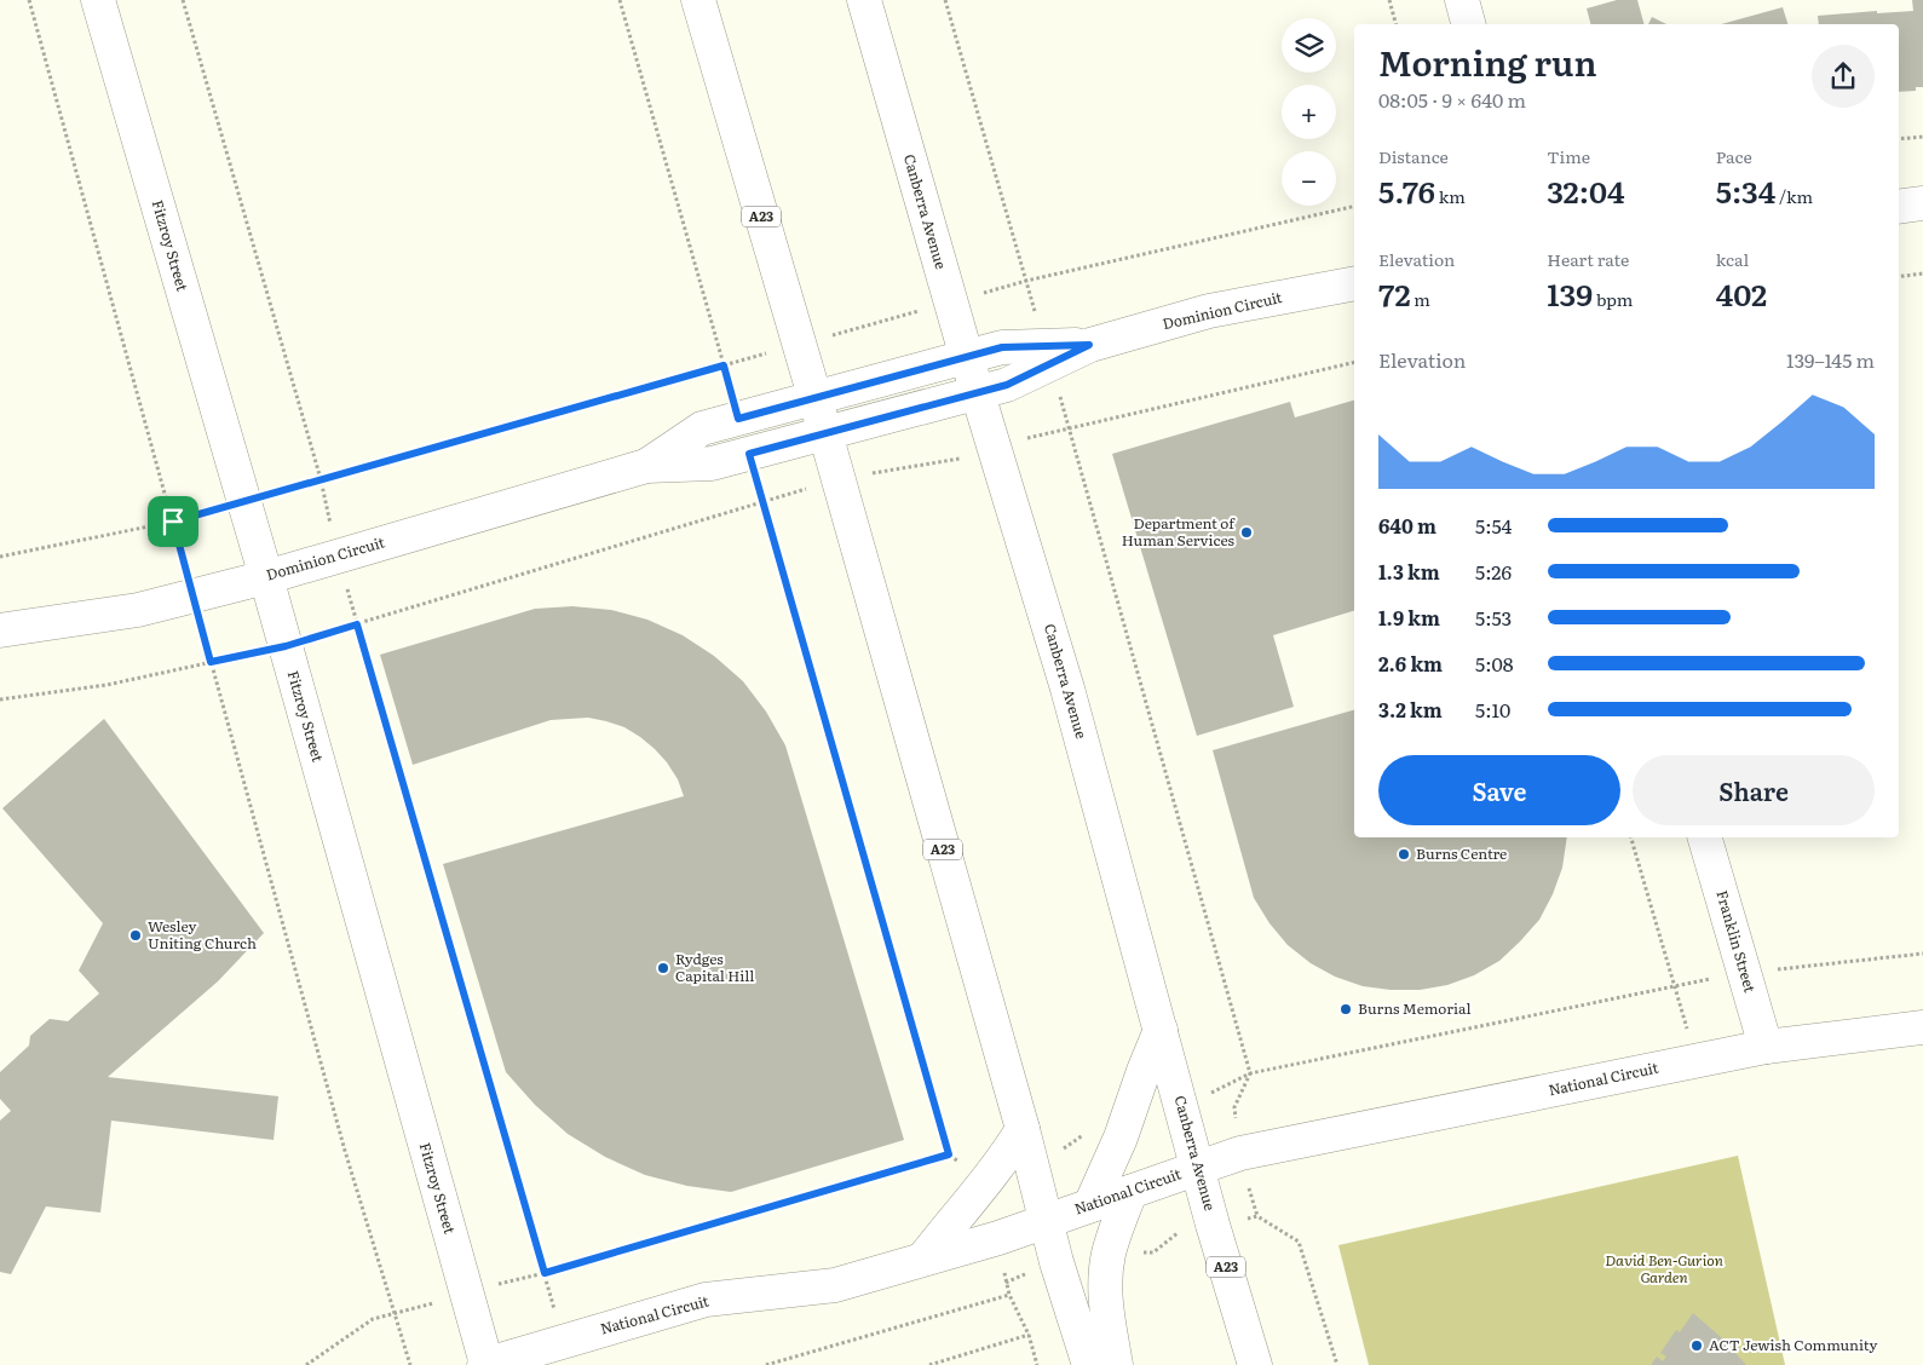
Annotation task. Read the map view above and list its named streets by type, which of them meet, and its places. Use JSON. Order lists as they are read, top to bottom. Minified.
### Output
{"streets":{"main road":["Canberra Avenue","A23","Fitzroy Street","Dominion Circuit","Franklin Street","National Circuit"]},"crossings":[["Canberra Avenue","Dominion Circuit"],["Canberra Avenue","National Circuit"],["A23","Dominion Circuit"],["A23","National Circuit"],["Fitzroy Street","Dominion Circuit"],["Fitzroy Street","National Circuit"],["Franklin Street","National Circuit"]],"parks":["David Ben-Gurion Garden"],"places":["Department of Human Services","Burns Centre","Wesley Uniting Church","Rydges Capital Hill","Burns Memorial","ACT Jewish Community"],"page":{"map_buttons":["+","−"],"heading":["Morning run","08:05 · 9 × 640 m"],"stats":[["Distance","5.76 km"],["Time","32:04"],["Pace","5:34 /km"],["Elevation","72 m"],["Heart rate","139 bpm"],["kcal","402"]],"chart":["Elevation","139–145 m"],"list":[{"name":"640 m","note":"5:54"},{"name":"1.3 km","note":"5:26"},{"name":"1.9 km","note":"5:53"},{"name":"2.6 km","note":"5:08"},{"name":"3.2 km","note":"5:10"}],"buttons":["Save","Share"]}}
